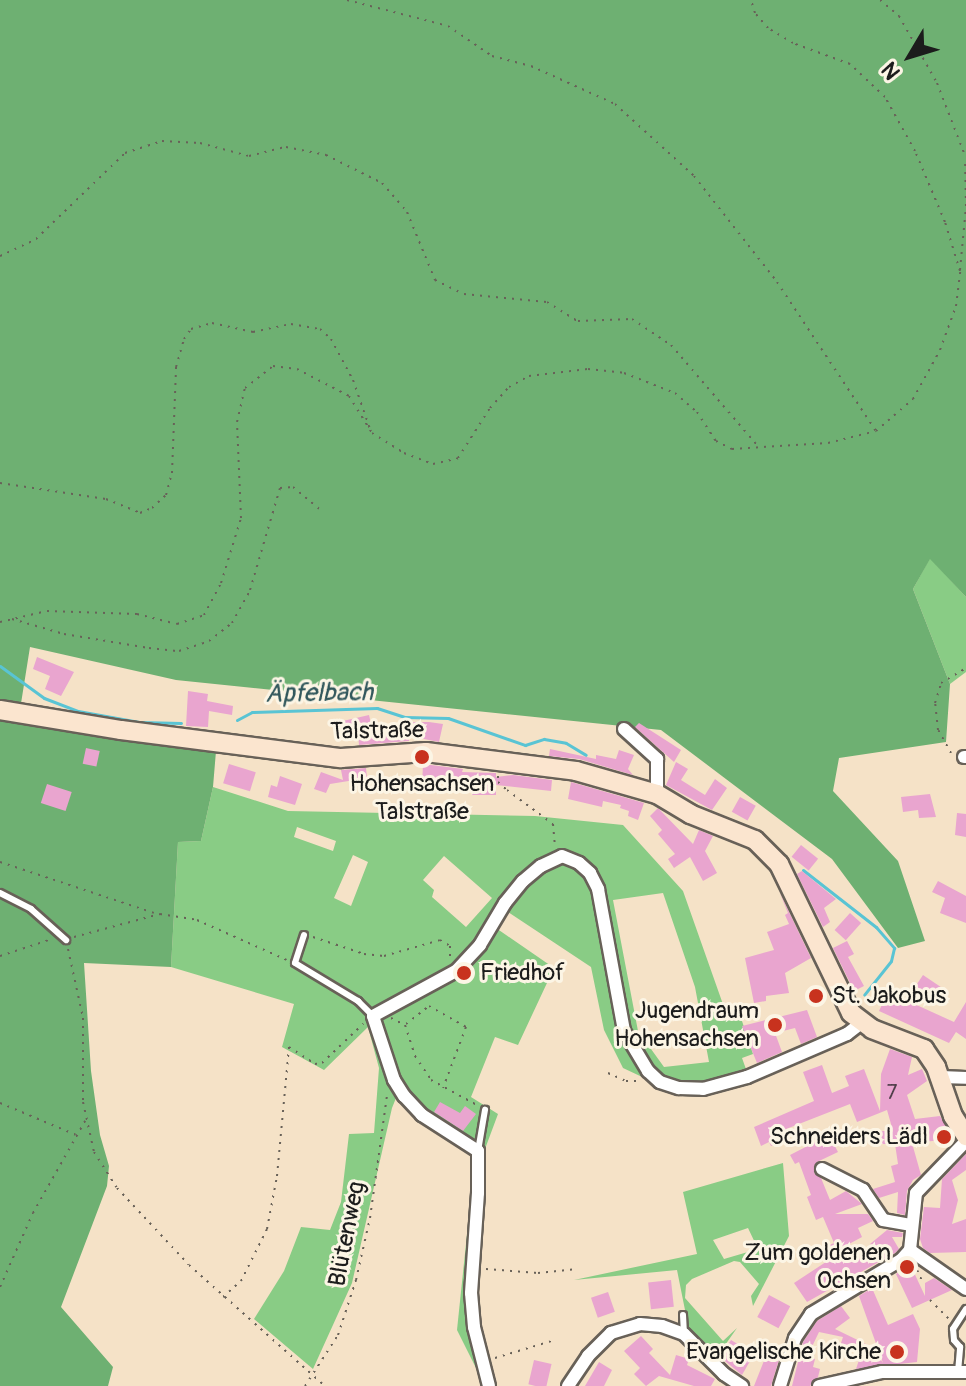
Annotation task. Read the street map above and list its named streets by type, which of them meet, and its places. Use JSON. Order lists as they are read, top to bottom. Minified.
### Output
{"streets":{"street":["Talstraße"],"path":["Blütenweg"]},"water":["Äpfelbach"],"places":["Hohensachsen Talstraße","Friedhof","St. Jakobus","Jugendraum Hohensachsen","Schneiders Lädl","Zum goldenen Ochsen","Evangelische Kirche"],"house_numbers":["7"],"north":"bottom left"}
